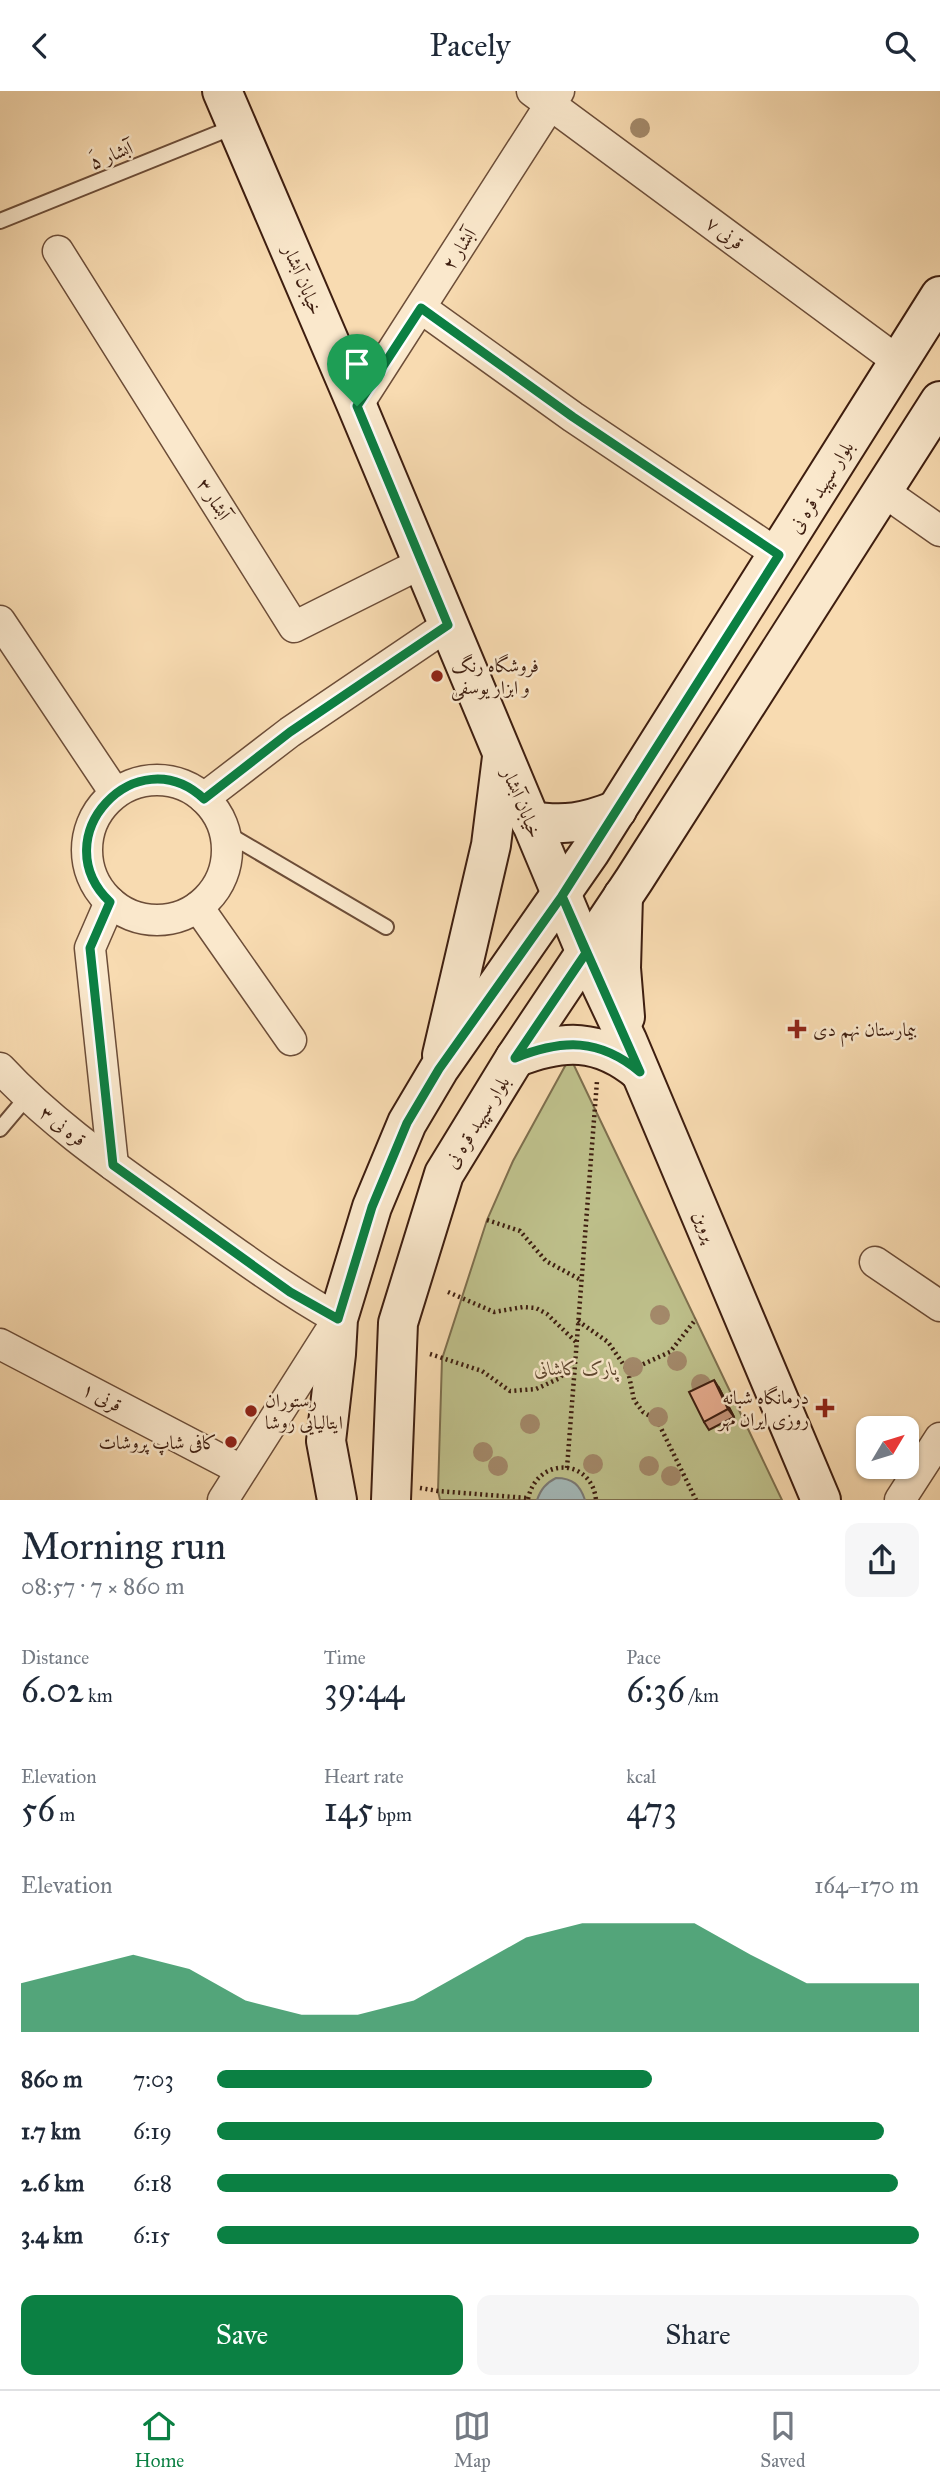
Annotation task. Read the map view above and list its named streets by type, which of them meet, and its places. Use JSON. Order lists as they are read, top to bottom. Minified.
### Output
{"streets":{"main road":["خیابان آبشار","بلوار سپهبد قره نی","پروین"],"street":["قرنی ۷","آبشار ۲","آبشار ۳","قره نی ۳","قرنی ۱"],"lane":["َآبشار ۵"]},"crossings":[["َآبشار ۵","خیابان آبشار"],["قرنی ۷","آبشار ۲"],["قرنی ۷","بلوار سپهبد قره نی"],["آبشار ۲","خیابان آبشار"],["خیابان آبشار","بلوار سپهبد قره نی"],["خیابان آبشار","آبشار ۳"],["خیابان آبشار","پروین"],["بلوار سپهبد قره نی","قره نی ۳"],["بلوار سپهبد قره نی","پروین"]],"parks":["پارک کاشانی"],"places":{"other":["فروشگاه رنگ و ابزار یوسفی","رستوران ایتالیایی روشا","کافی شاپ پروشات"],"health":["بیمارستان نهم دی","درمانگاه شبانه روزی ایران مهر"]},"north":"top right","page":{"header":"Pacely","heading":["Morning run","08:57 · 7 × 860 m"],"stats":[["Distance","6.02 km"],["Time","39:44"],["Pace","6:36 /km"],["Elevation","56 m"],["Heart rate","145 bpm"],["kcal","473"]],"chart":["Elevation","164–170 m"],"list":[{"name":"860 m","note":"7:03"},{"name":"1.7 km","note":"6:19"},{"name":"2.6 km","note":"6:18"},{"name":"3.4 km","note":"6:15"}],"buttons":["Save","Share"],"tabs":["Home","Map","Saved"]}}
